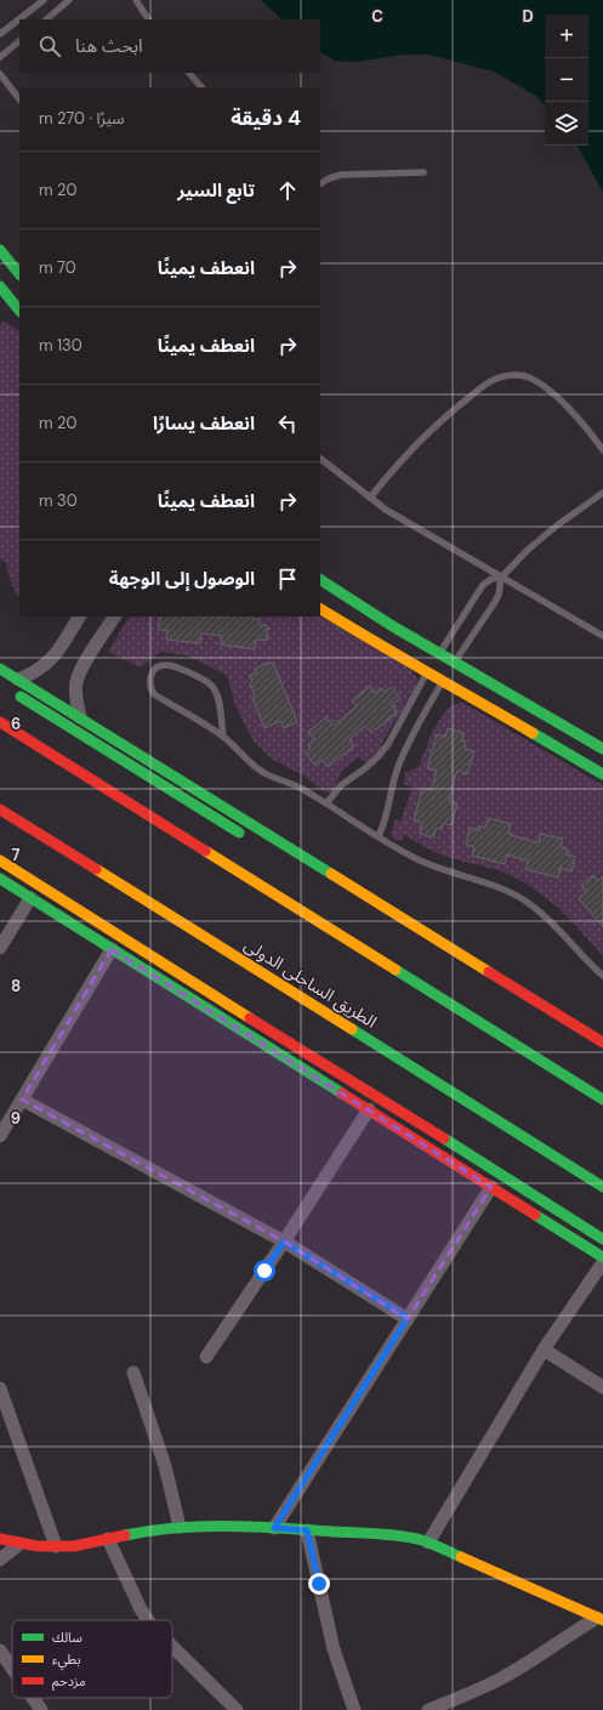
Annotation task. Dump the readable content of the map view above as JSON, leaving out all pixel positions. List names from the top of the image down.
{
  "streets": {
    "main road": ["الطريق الساحلى الدولى"]
  },
  "legend": ["سالك", "بطيء", "مزدحم"],
  "page": {
    "map_buttons": ["+", "−"],
    "search": "ابحث هنا",
    "heading": ["4 دقيقة", "سيرًا · 270 m"],
    "list": [
      ["تابع السير", "20 m"],
      ["انعطف يمينًا", "70 m"],
      ["انعطف يمينًا", "130 m"],
      ["انعطف يسارًا", "20 m"],
      ["انعطف يمينًا", "30 m"],
      "الوصول إلى الوجهة"
    ]
  },
  "grid": {
    "columns": ["C", "D"],
    "rows": [
      "6",
      "7",
      "8",
      "9"
    ]
  }
}
